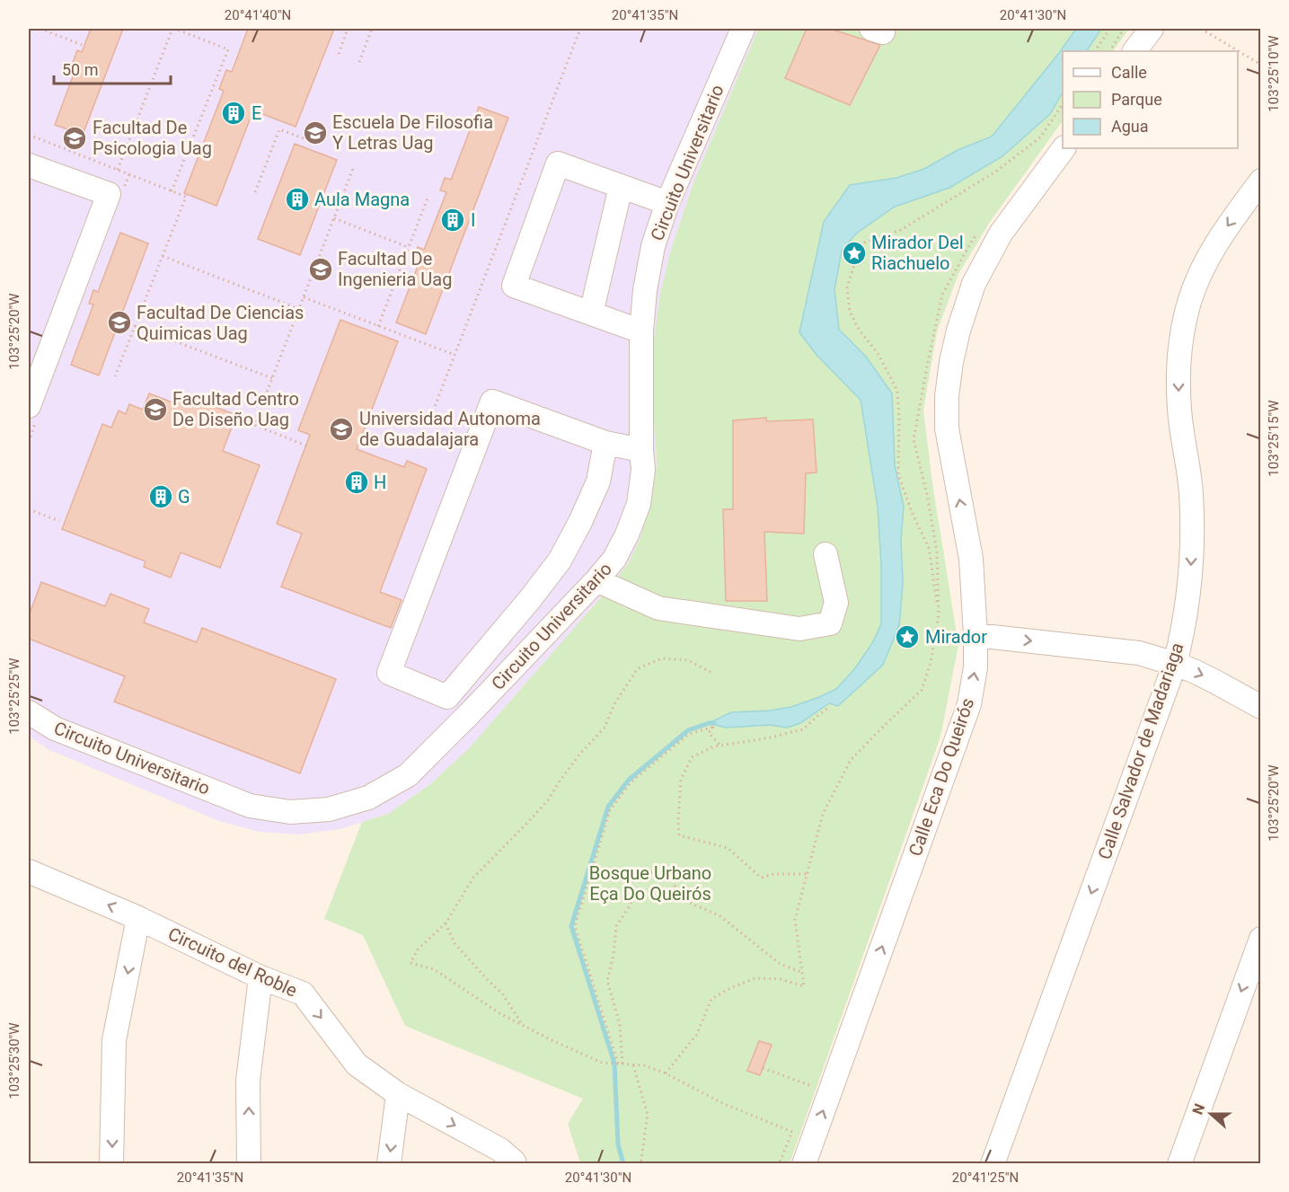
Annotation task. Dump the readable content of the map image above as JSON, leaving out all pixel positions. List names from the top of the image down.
{
  "streets": {
    "street": [
      "Circuito Universitario",
      "Calle Salvador de Madariaga",
      "Calle Eca Do Queirós",
      "Circuito del Roble"
    ]
  },
  "one_way": ["Calle Salvador de Madariaga", "Calle Eca Do Queirós"],
  "parks": ["Bosque Urbano Eça Do Queirós"],
  "places": {
    "building": [
      "E",
      "Aula Magna",
      "I",
      "H",
      "G"
    ],
    "school or university": [
      "Escuela De Filosofia Y Letras Uag",
      "Facultad De Psicologia Uag",
      "Facultad De Ingenieria Uag",
      "Facultad De Ciencias Quimicas Uag",
      "Facultad Centro De Diseño Uag",
      "Universidad Autonoma de Guadalajara"
    ],
    "place": ["Mirador Del Riachuelo", "Mirador"]
  },
  "legend": ["Calle", "Parque", "Agua"],
  "scale_bar": "50 m",
  "north": "left",
  "coordinates": [
    "20°41'40\"N",
    "20°41'35\"N",
    "20°41'30\"N",
    "103°25'10\"W",
    "103°25'20\"W",
    "103°25'15\"W",
    "103°25'25\"W",
    "103°25'30\"W",
    "20°41'25\"N"
  ]
}
